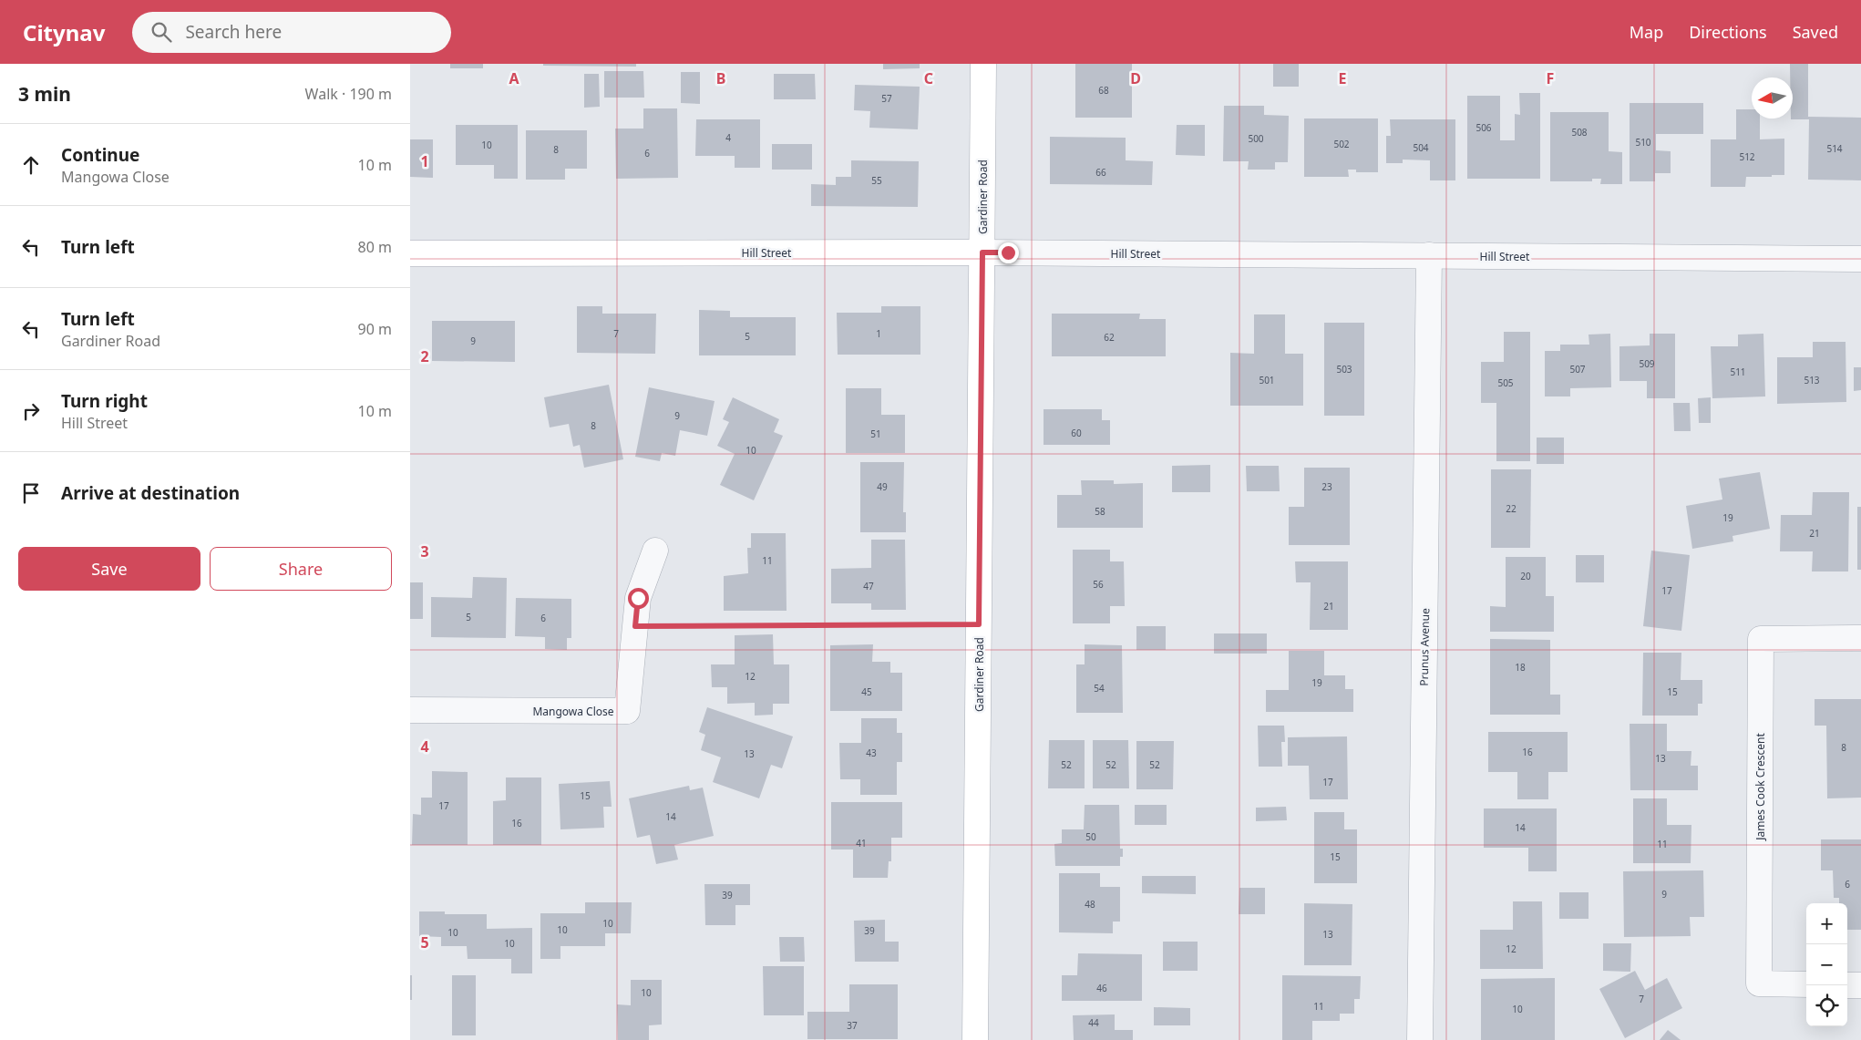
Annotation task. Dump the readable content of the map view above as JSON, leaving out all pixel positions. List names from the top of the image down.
{
  "streets": {
    "street": [
      "Gardiner Road",
      "Hill Street",
      "Prunus Avenue",
      "Mangowa Close",
      "James Cook Crescent"
    ]
  },
  "crossings": [
    ["Gardiner Road", "Hill Street"],
    ["Hill Street", "Prunus Avenue"]
  ],
  "house_numbers": [
    "68",
    "57",
    "506",
    "508",
    "4",
    "500",
    "510",
    "502",
    "10",
    "504",
    "514",
    "8",
    "6",
    "512",
    "66",
    "55",
    "7",
    "1",
    "5",
    "62",
    "9",
    "509",
    "503",
    "507",
    "511",
    "501",
    "513",
    "505",
    "9",
    "8",
    "60",
    "51",
    "10",
    "49",
    "23",
    "22",
    "58",
    "19",
    "21",
    "11",
    "20",
    "56",
    "47",
    "17",
    "21",
    "5",
    "6",
    "18",
    "12",
    "19",
    "54",
    "45",
    "15",
    "8",
    "16",
    "43",
    "13",
    "13",
    "52",
    "52",
    "52",
    "17",
    "15",
    "17",
    "14",
    "16",
    "14",
    "50",
    "41",
    "11",
    "15",
    "6",
    "9",
    "39",
    "48",
    "10",
    "10",
    "39",
    "10",
    "13",
    "10",
    "12",
    "46",
    "10",
    "7",
    "11",
    "10",
    "44",
    "37"
  ],
  "north": "left",
  "page": {
    "header": "Citynav",
    "search": "Search here",
    "nav": ["Map", "Directions", "Saved"],
    "heading": ["3 min", "Walk · 190 m"],
    "list": [
      ["Continue", "Mangowa Close", "10 m"],
      ["Turn left", "80 m"],
      ["Turn left", "Gardiner Road", "90 m"],
      ["Turn right", "Hill Street", "10 m"],
      "Arrive at destination"
    ],
    "buttons": ["Save", "Share"],
    "map_buttons": ["+", "−"]
  },
  "grid": {
    "columns": [
      "A",
      "B",
      "C",
      "D",
      "E",
      "F"
    ],
    "rows": [
      "1",
      "2",
      "3",
      "4",
      "5"
    ]
  }
}
